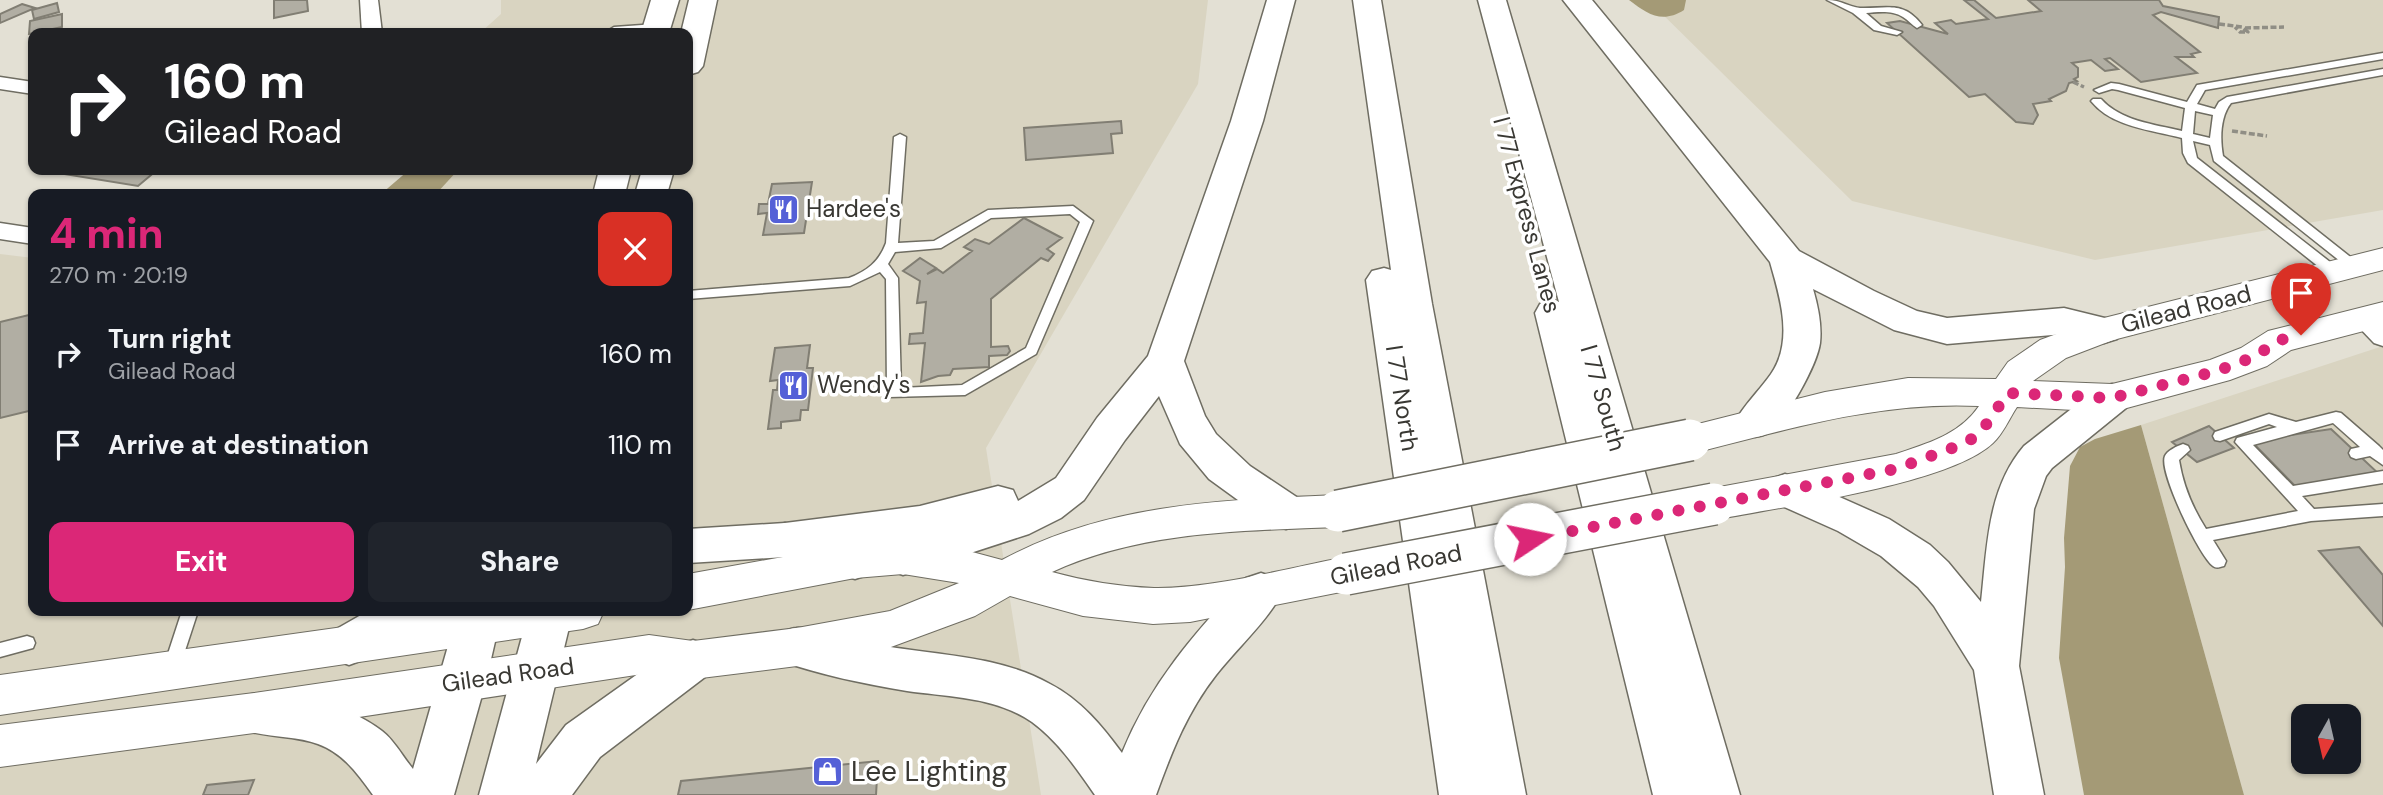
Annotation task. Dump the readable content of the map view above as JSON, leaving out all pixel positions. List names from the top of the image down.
{
  "streets": {
    "main road": [
      "I 77 Express Lanes",
      "Gilead Road",
      "I 77 North",
      "I 77 South"
    ]
  },
  "places": {
    "restaurant": ["Hardee's", "Wendy's"],
    "shop": ["Lee Lighting"]
  },
  "north": "bottom",
  "page": {
    "turn": ["160 m", "Gilead Road"],
    "heading": ["4 min", "270 m · 20:19"],
    "list": [
      {
        "name": "Turn right",
        "note": "Gilead Road",
        "value": "160 m"
      },
      {
        "name": "Arrive at destination",
        "value": "110 m"
      }
    ],
    "buttons": ["Exit", "Share"]
  }
}
